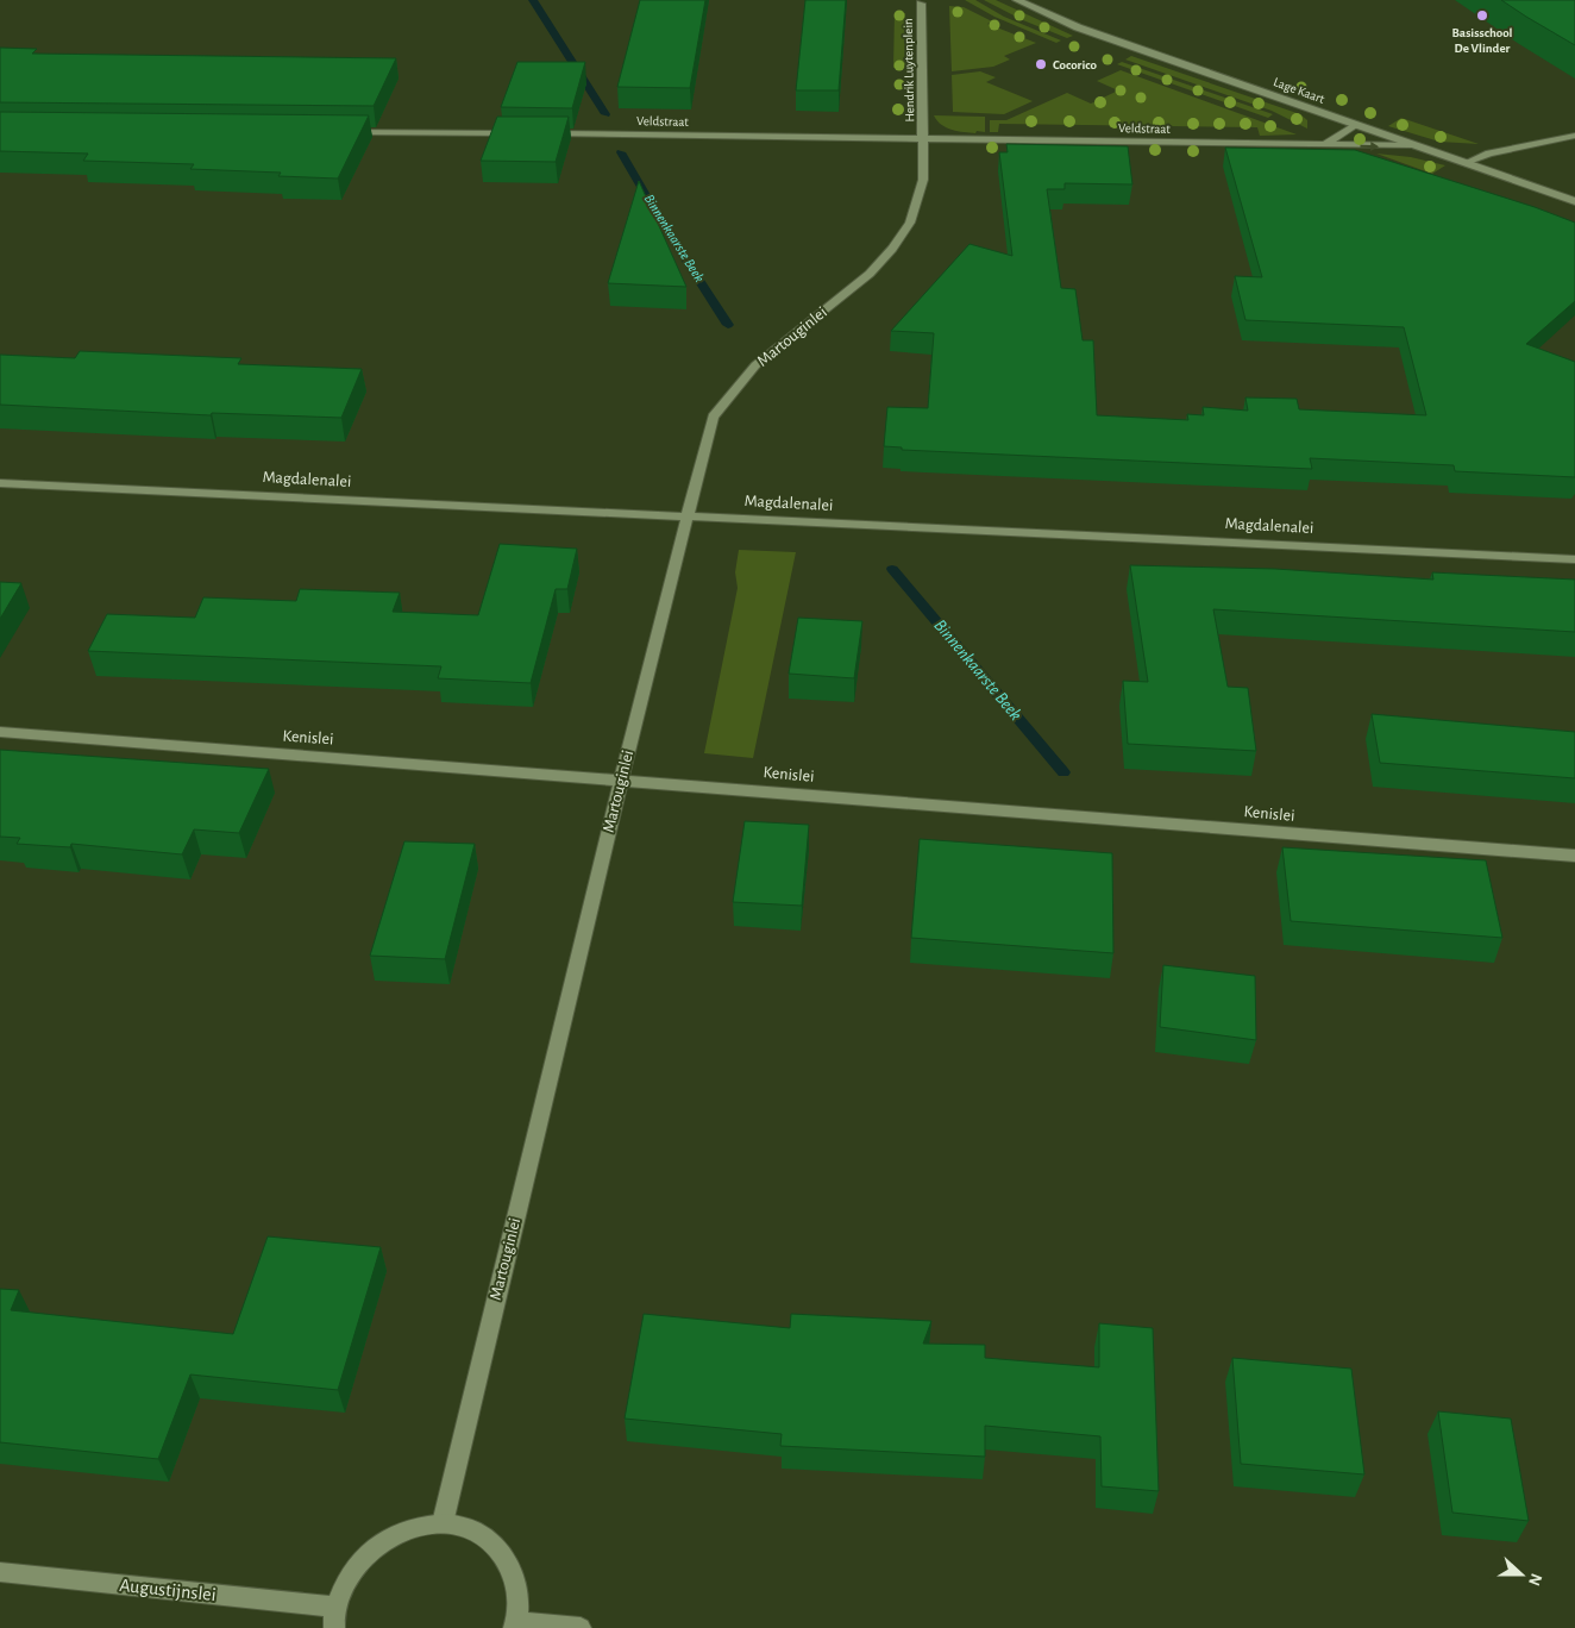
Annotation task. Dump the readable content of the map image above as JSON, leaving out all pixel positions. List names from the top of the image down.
{
  "streets": {
    "street": [
      "Hendrik Luytenplein",
      "Lage Kaart",
      "Veldstraat",
      "Martouginlei",
      "Magdalenalei",
      "Kenislei",
      "Augustijnslei"
    ]
  },
  "crossings": [
    ["Hendrik Luytenplein", "Veldstraat"],
    ["Hendrik Luytenplein", "Martouginlei"],
    ["Lage Kaart", "Veldstraat"],
    ["Veldstraat", "Martouginlei"],
    ["Martouginlei", "Magdalenalei"],
    ["Martouginlei", "Kenislei"]
  ],
  "water": ["Binnenkaarste Beek"],
  "places": ["Basisschool De Vlinder", "Cocorico"],
  "north": "right"
}
